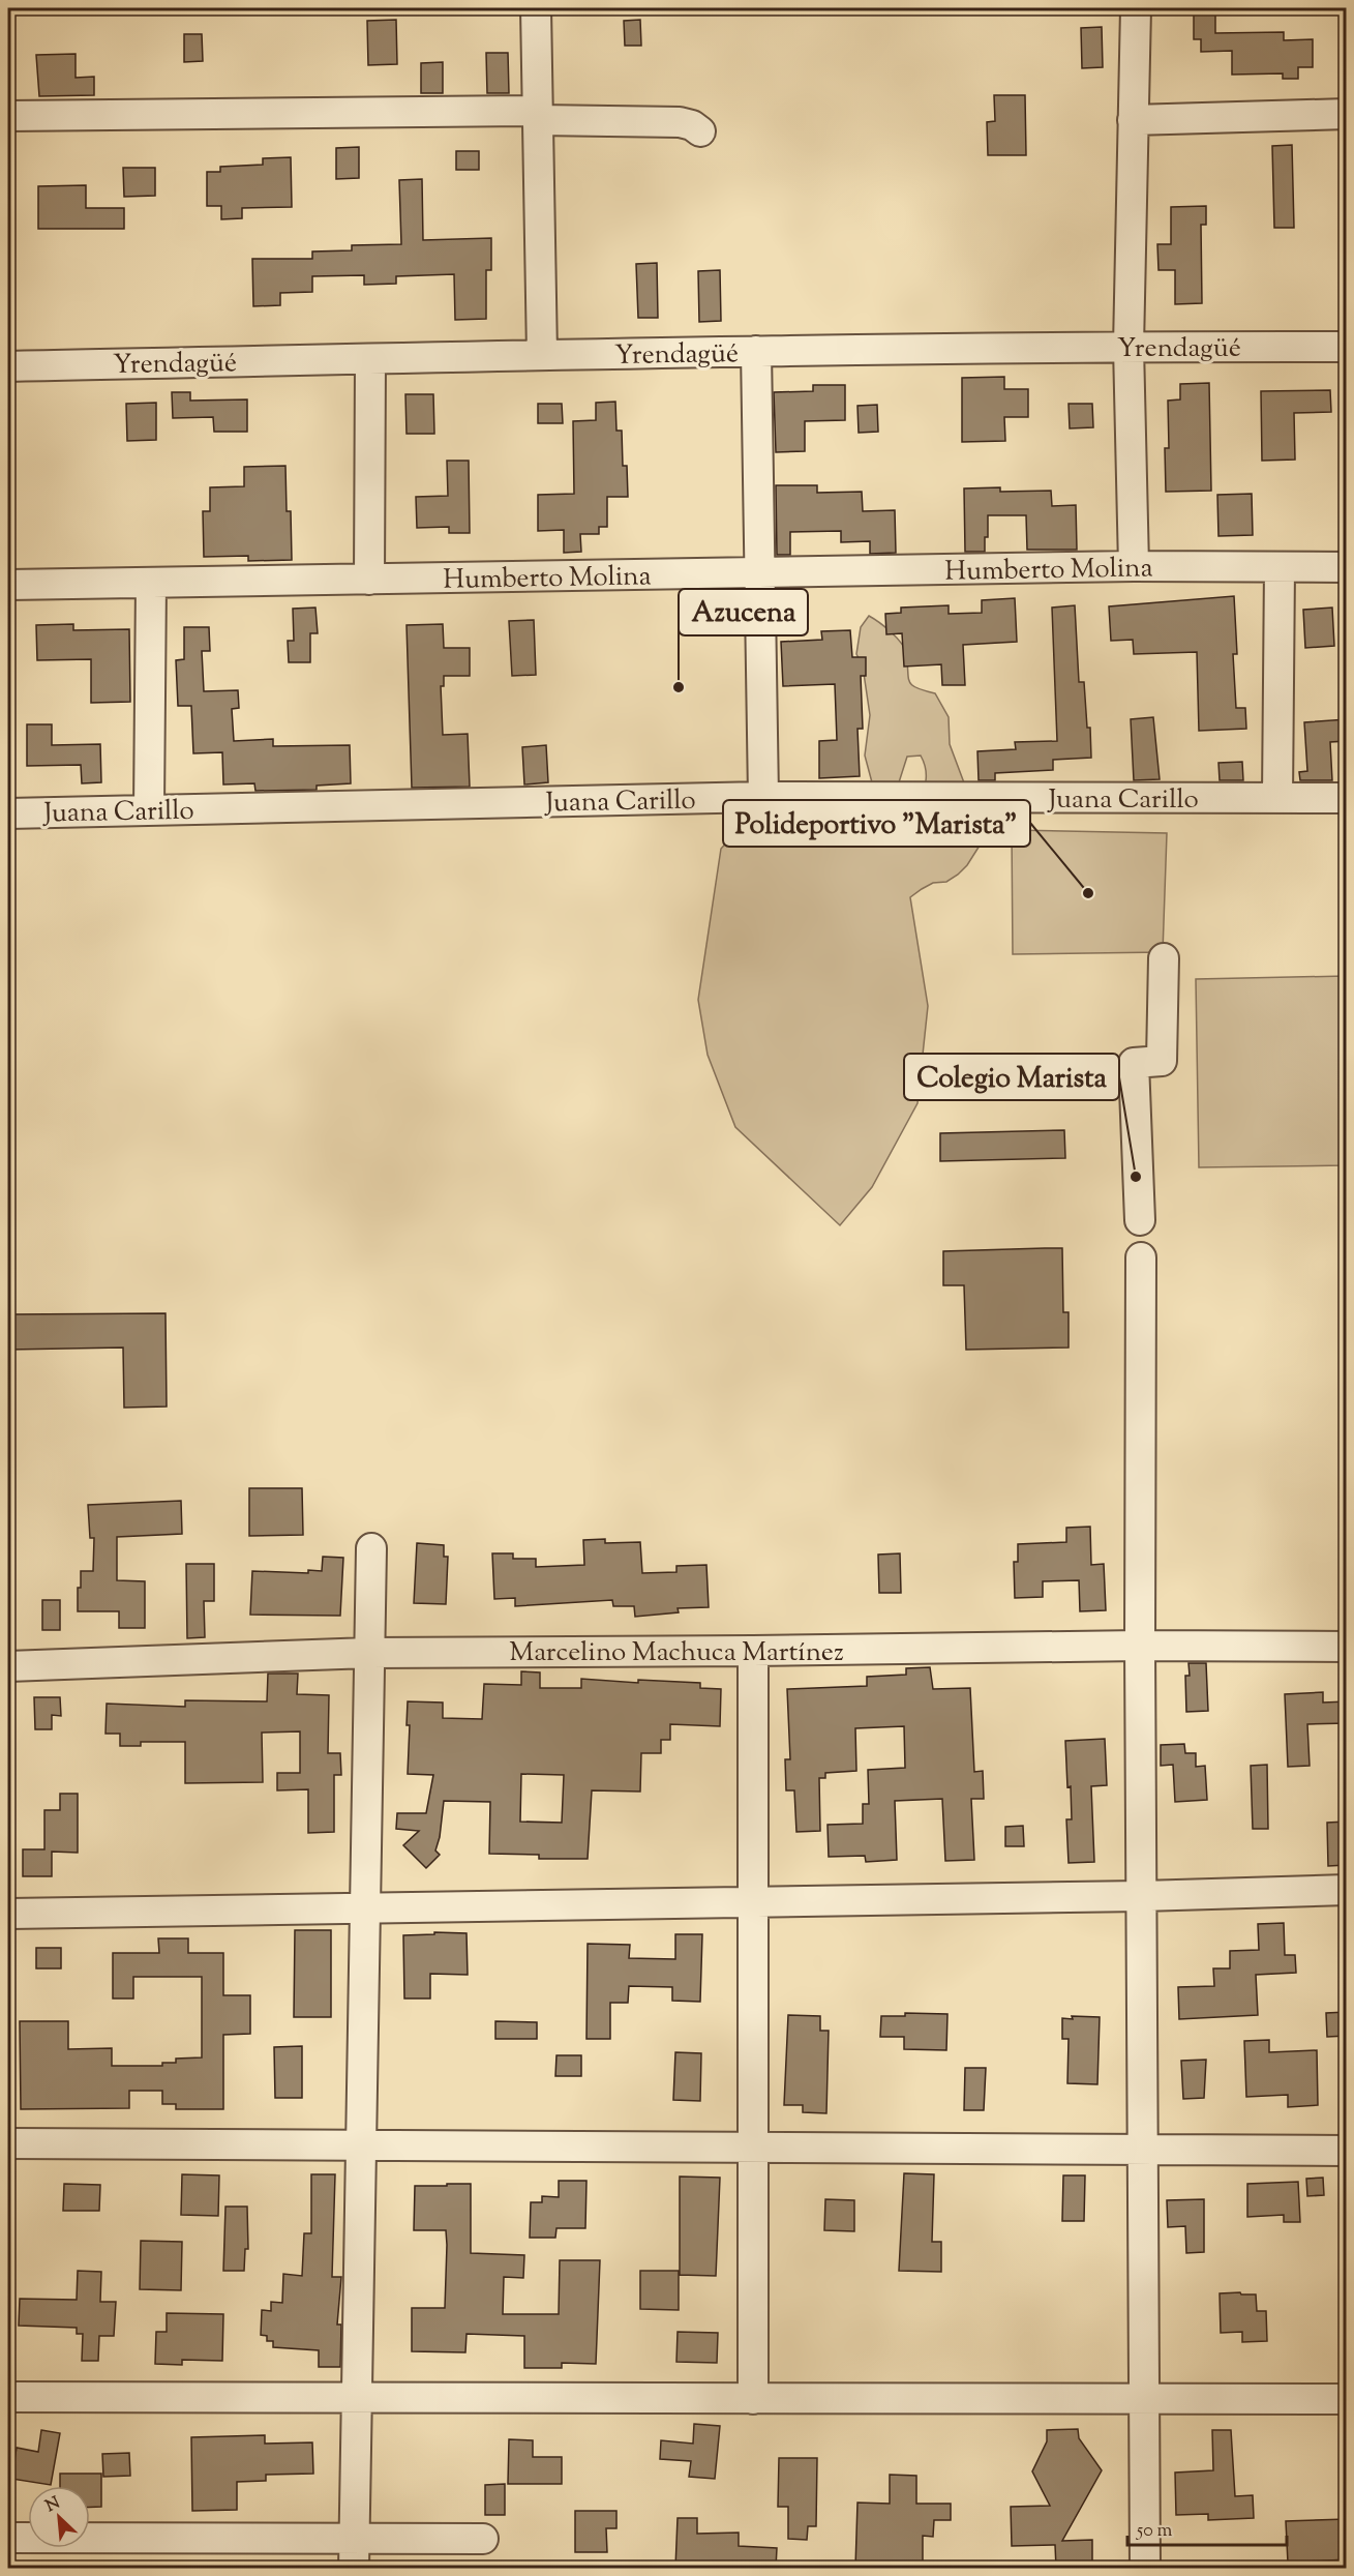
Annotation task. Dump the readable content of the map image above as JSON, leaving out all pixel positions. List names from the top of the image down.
{
  "streets": {
    "street": [
      "Yrendagüé",
      "Humberto Molina",
      "Juana Carillo",
      "Marcelino Machuca Martínez"
    ]
  },
  "places": ["Azucena", "Polideportivo \"Marista\"", "Colegio Marista"],
  "scale_bar": "50 m",
  "north": "top left"
}
